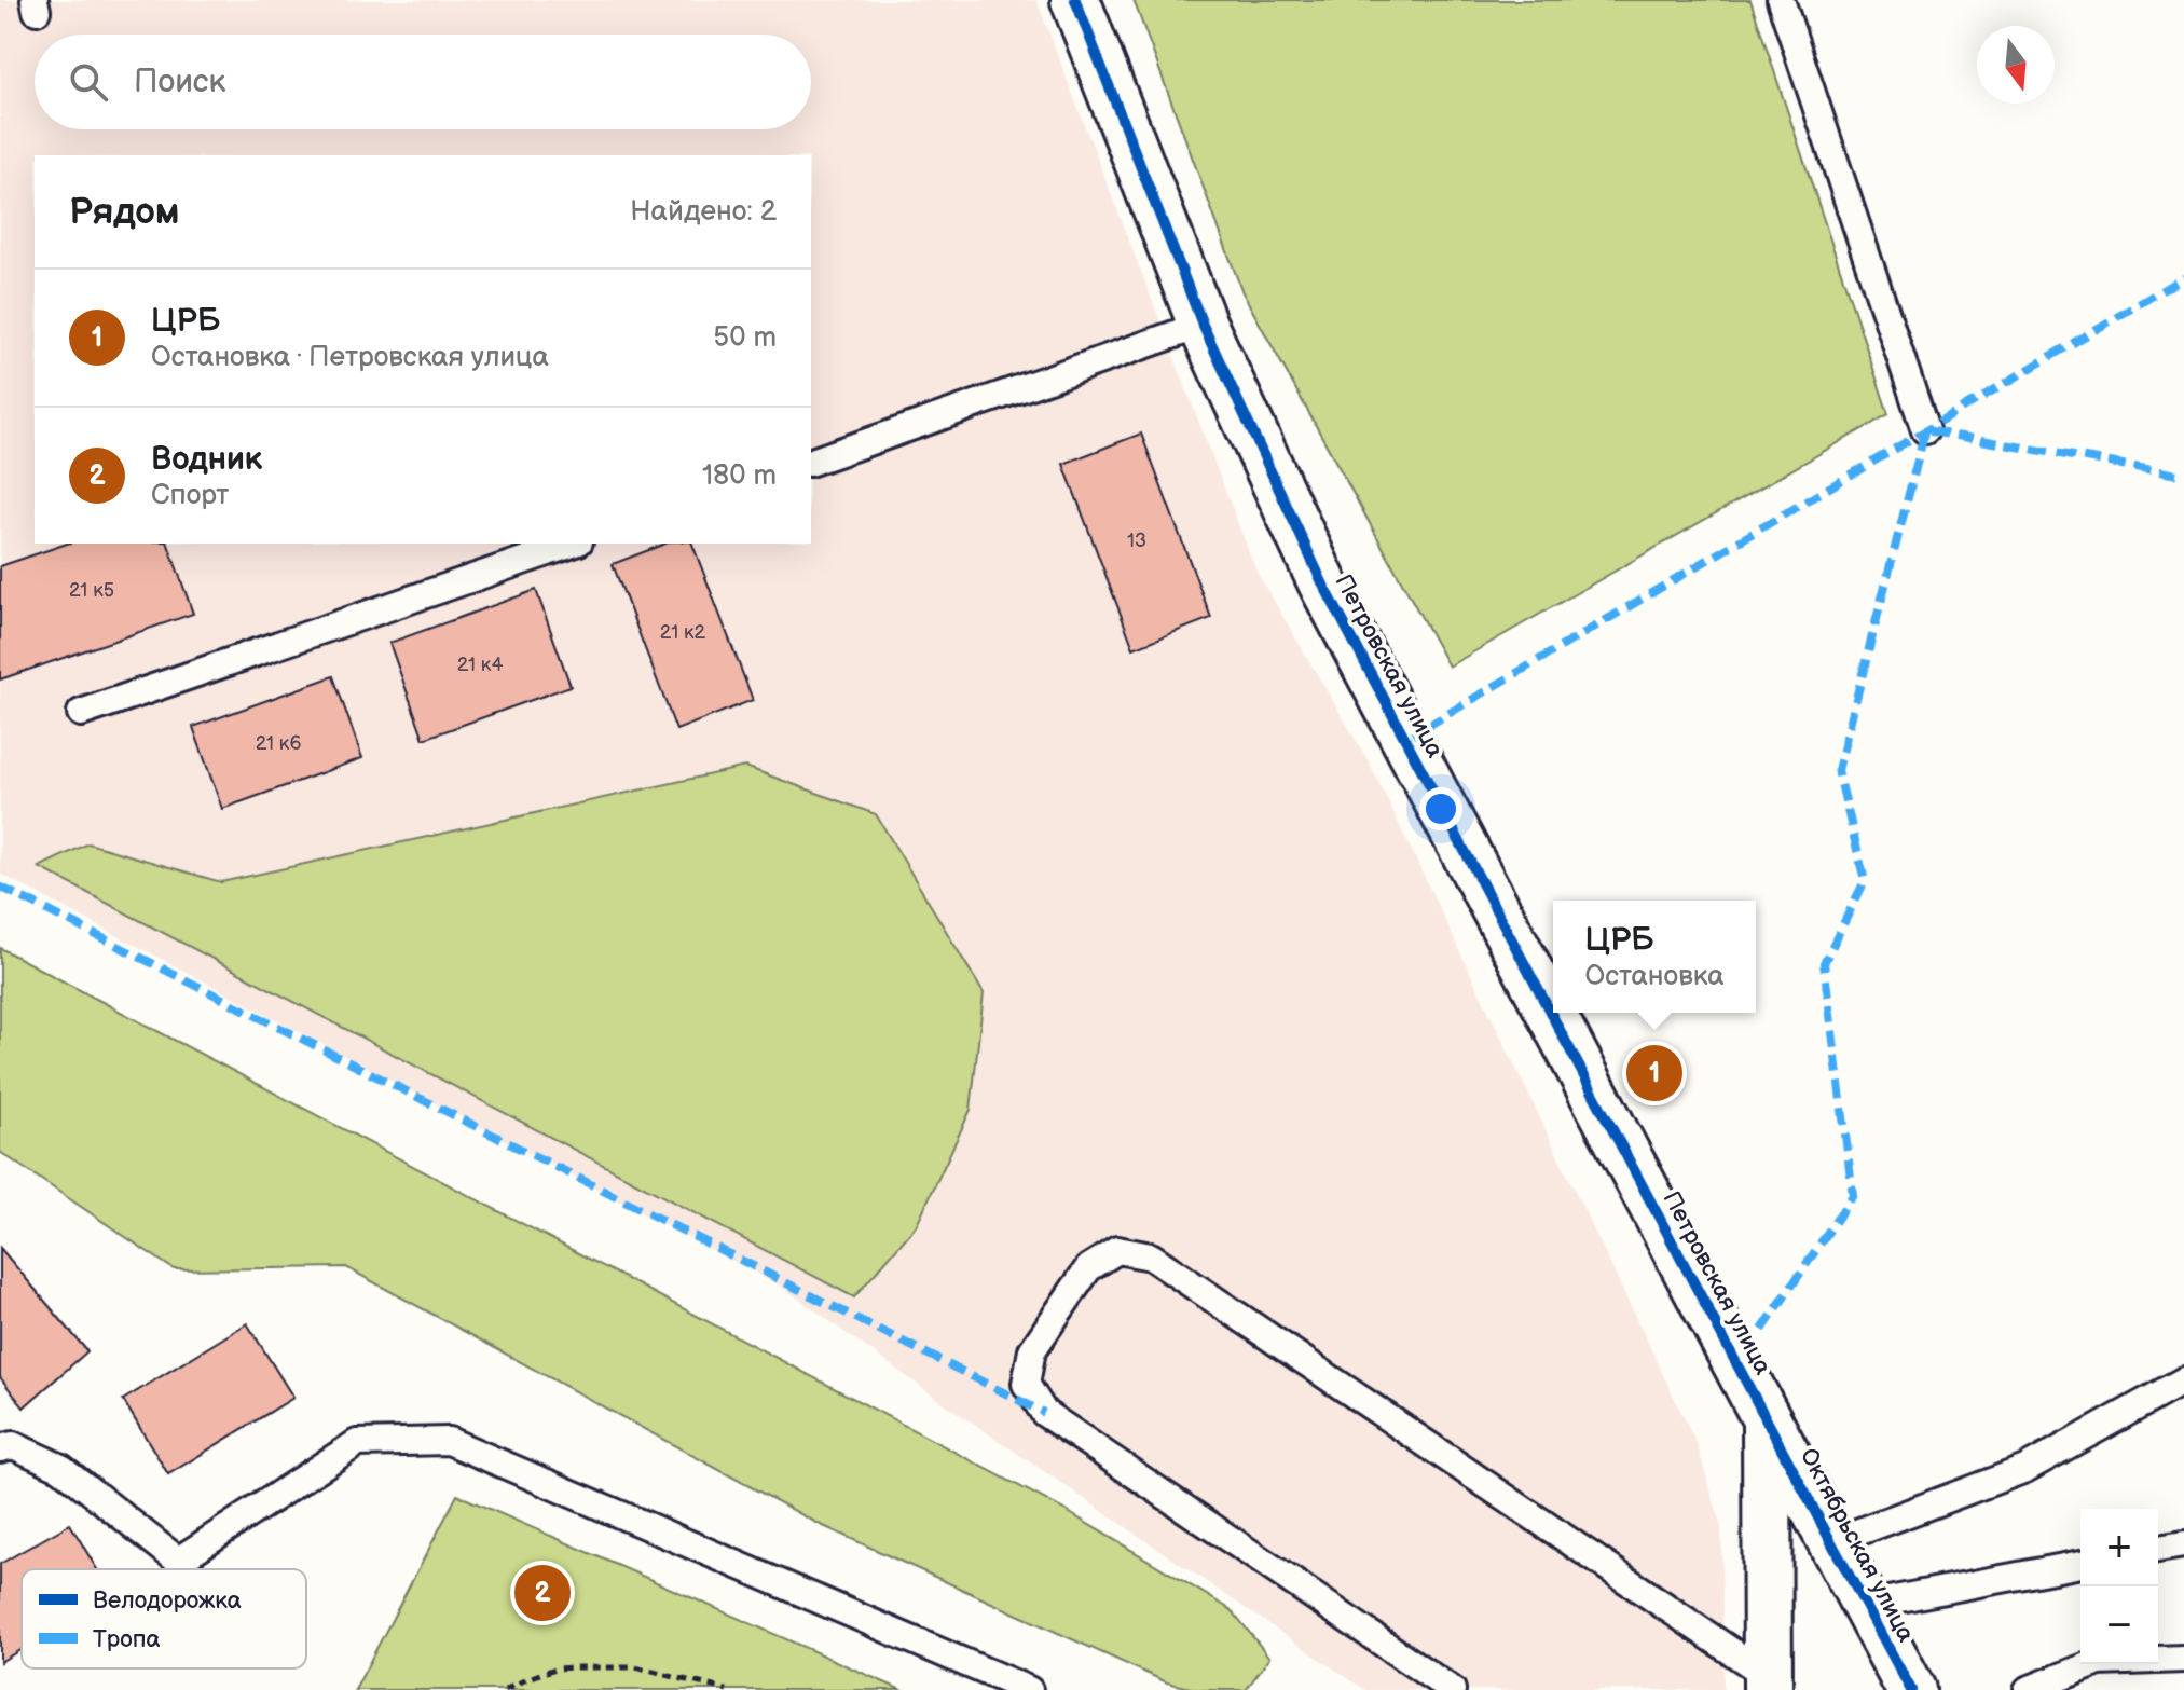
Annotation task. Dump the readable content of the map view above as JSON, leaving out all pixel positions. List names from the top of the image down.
{
  "streets": {
    "street": ["Петровская улица", "Октябрьская улица"]
  },
  "crossings": [
    ["Петровская улица", "Октябрьская улица"]
  ],
  "house_numbers": [
    "13",
    "21 к5",
    "21 к2",
    "21 к4",
    "21 к6"
  ],
  "legend": ["Велодорожка", "Тропа"],
  "north": "bottom",
  "page": {
    "search": "Поиск",
    "heading": ["Рядом", "Найдено: 2"],
    "list": [
      {
        "mark": "1",
        "name": "ЦРБ",
        "note": "Остановка · Петровская улица",
        "value": "50 m"
      },
      {
        "mark": "2",
        "name": "Водник",
        "note": "Спорт",
        "value": "180 m"
      }
    ],
    "popup": ["ЦРБ", "Остановка"],
    "pins": ["1", "2"],
    "map_buttons": ["+", "−"]
  }
}
